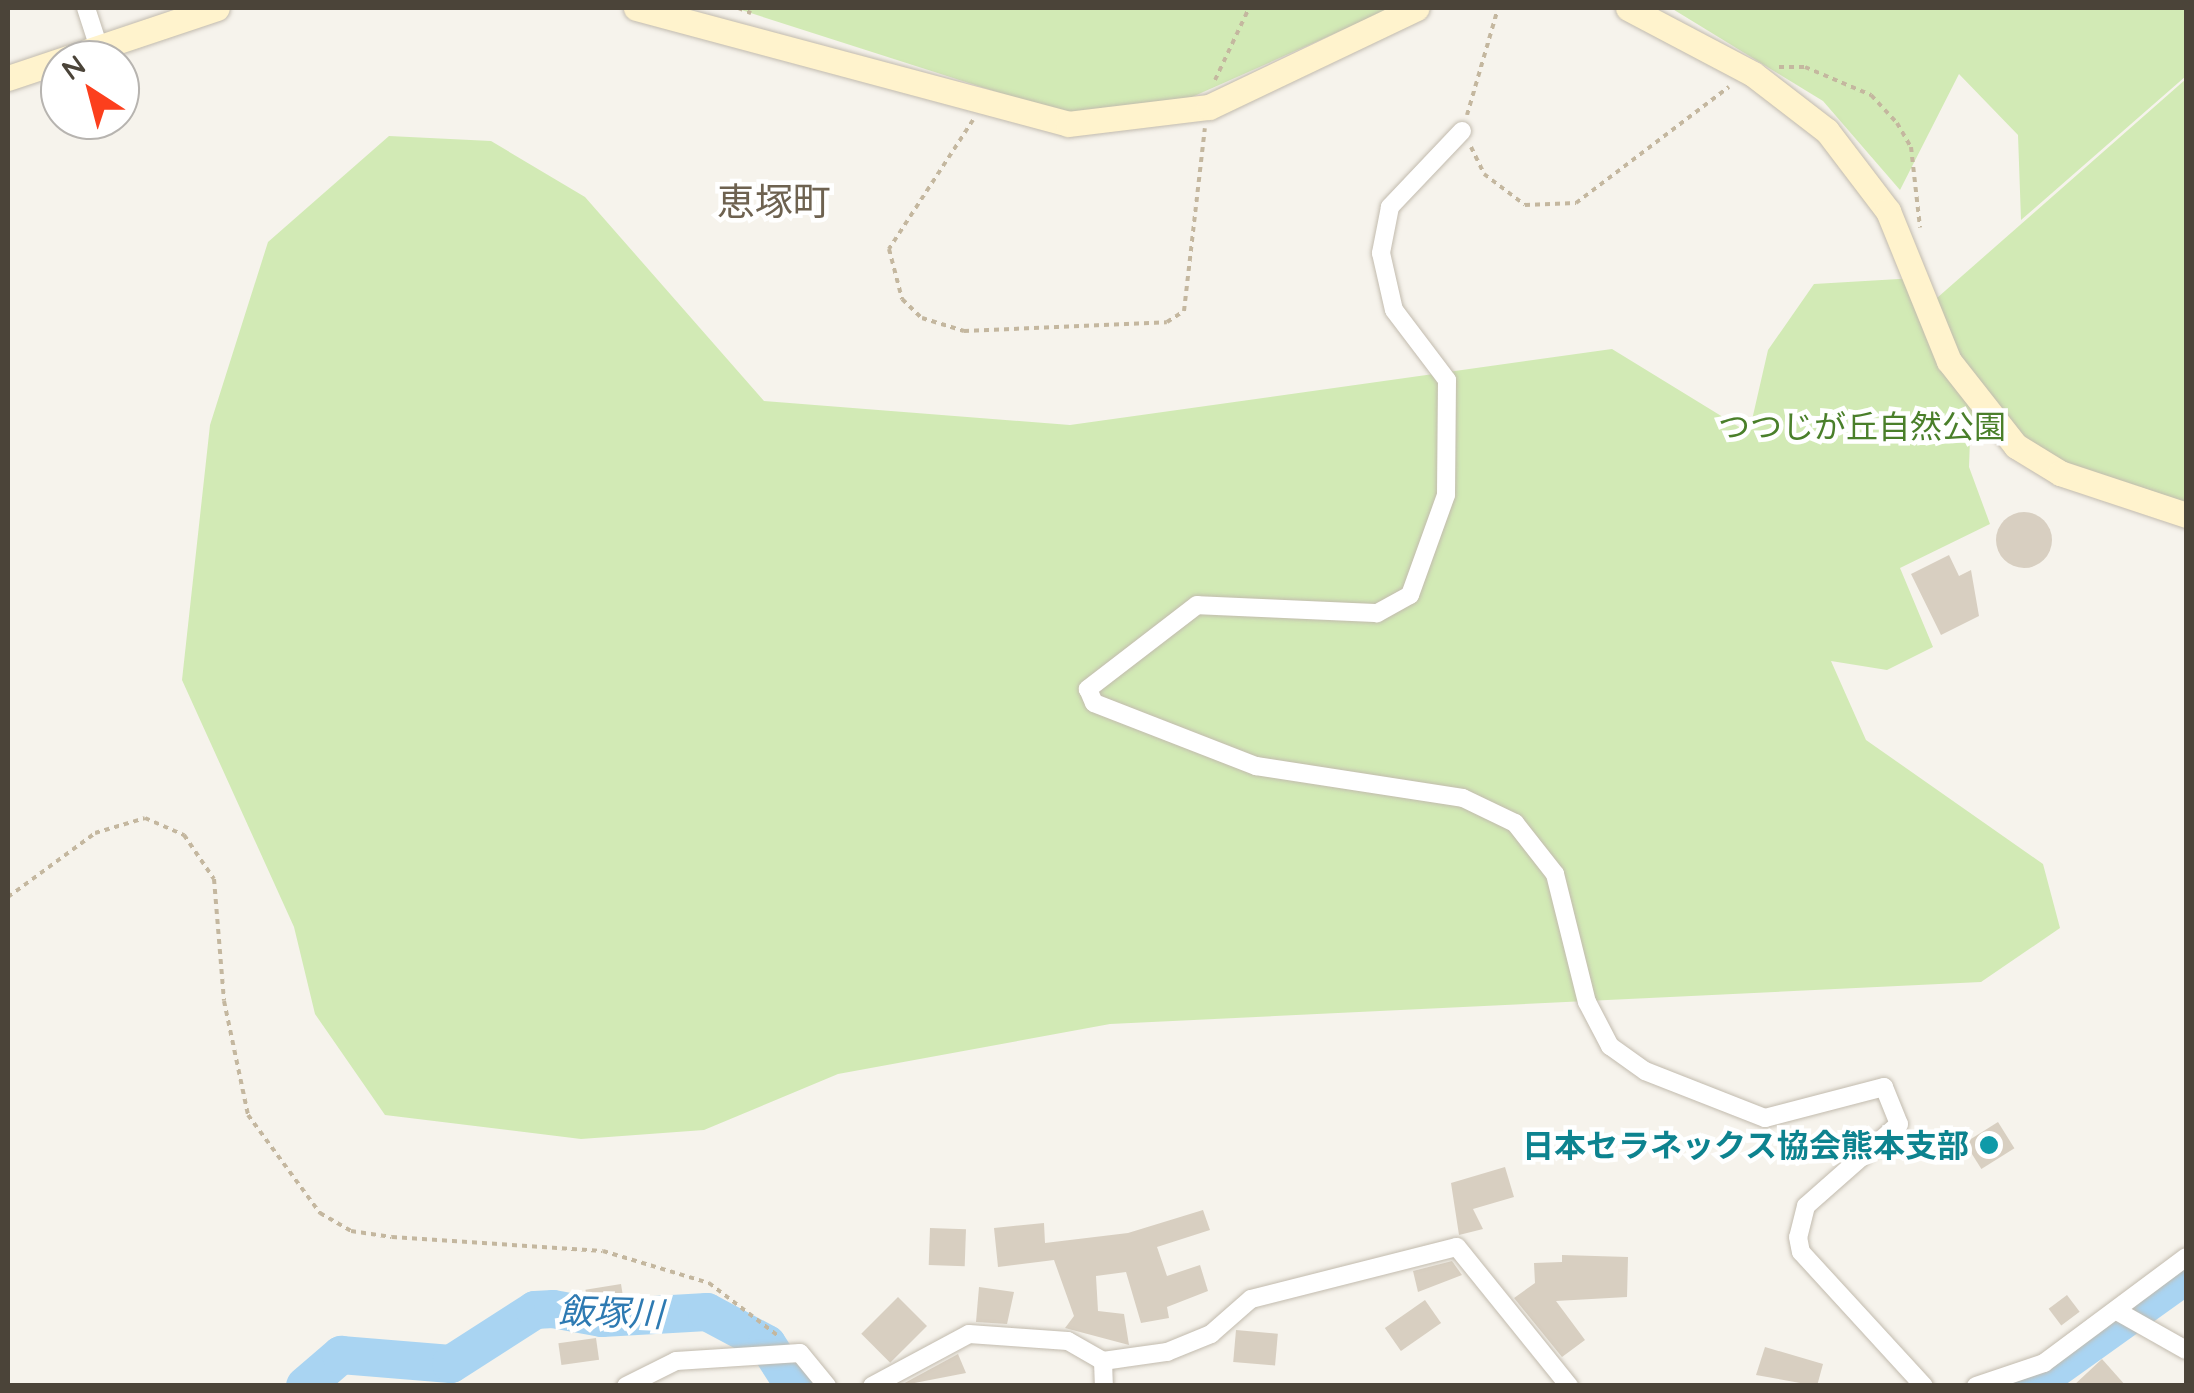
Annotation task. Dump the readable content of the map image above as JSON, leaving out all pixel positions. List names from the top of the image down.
{
  "districts": ["恵塚町"],
  "water": ["飯塚川"],
  "parks": ["つつじが丘自然公園"],
  "places": ["日本セラネックス協会熊本支部"],
  "north": "top left"
}
